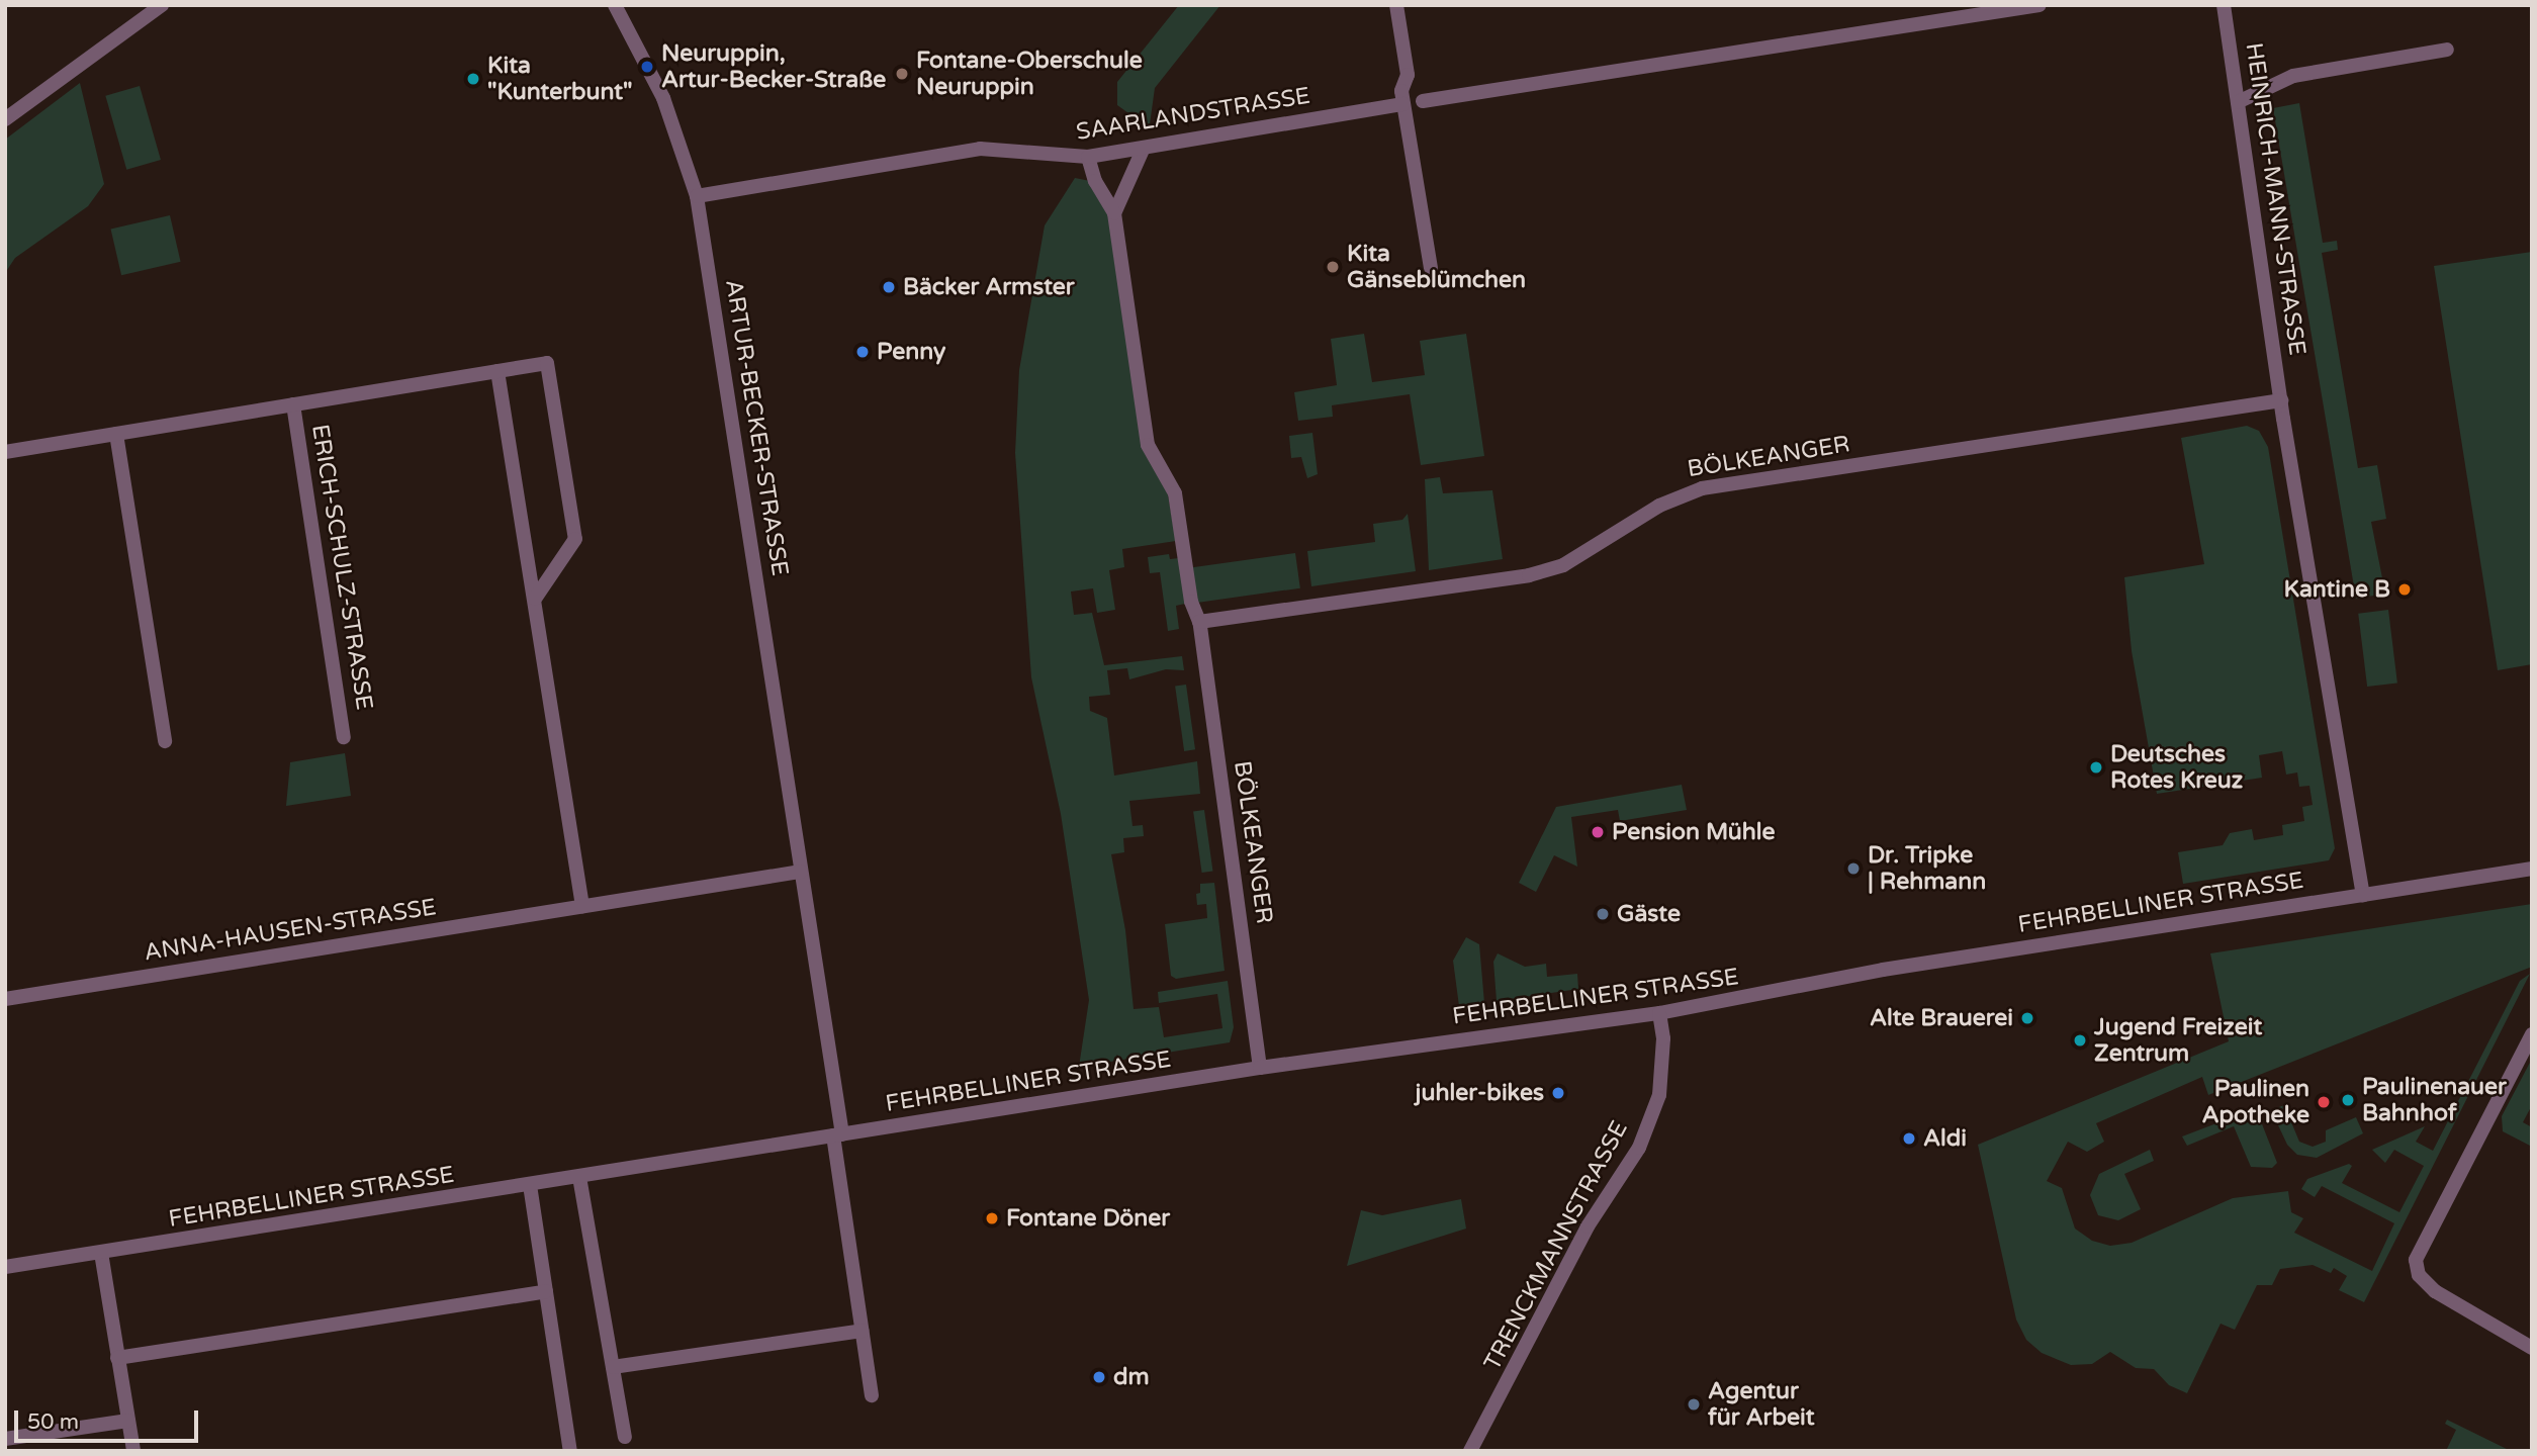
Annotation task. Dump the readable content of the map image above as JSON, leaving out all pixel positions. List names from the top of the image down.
{
  "streets": {
    "street": [
      "SAARLANDSTRASSE",
      "HEINRICH-MANN-STRASSE",
      "ARTUR-BECKER-STRASSE",
      "BÖLKEANGER",
      "ERICH-SCHULZ-STRASSE",
      "FEHRBELLINER STRASSE",
      "ANNA-HAUSEN-STRASSE",
      "TRENCKMANNSTRASSE"
    ]
  },
  "crossings": [
    ["SAARLANDSTRASSE", "ARTUR-BECKER-STRASSE"],
    ["SAARLANDSTRASSE", "BÖLKEANGER"],
    ["HEINRICH-MANN-STRASSE", "BÖLKEANGER"],
    ["ARTUR-BECKER-STRASSE", "FEHRBELLINER STRASSE"],
    ["BÖLKEANGER", "FEHRBELLINER STRASSE"],
    ["FEHRBELLINER STRASSE", "TRENCKMANNSTRASSE"]
  ],
  "places": [
    "Neuruppin, Artur-Becker-Straße",
    "Fontane-Oberschule Neuruppin",
    "Kita \"Kunterbunt\"",
    "Kita Gänseblümchen",
    "Bäcker Armster",
    "Penny",
    "Kantine B",
    "Deutsches Rotes Kreuz",
    "Pension Mühle",
    "Dr. Tripke | Rehmann",
    "Gäste",
    "Alte Brauerei",
    "Jugend Freizeit Zentrum",
    "juhler-bikes",
    "Paulinenauer Bahnhof",
    "Paulinen Apotheke",
    "Aldi",
    "Fontane Döner",
    "dm",
    "Agentur für Arbeit"
  ],
  "scale_bar": "50 m"
}
